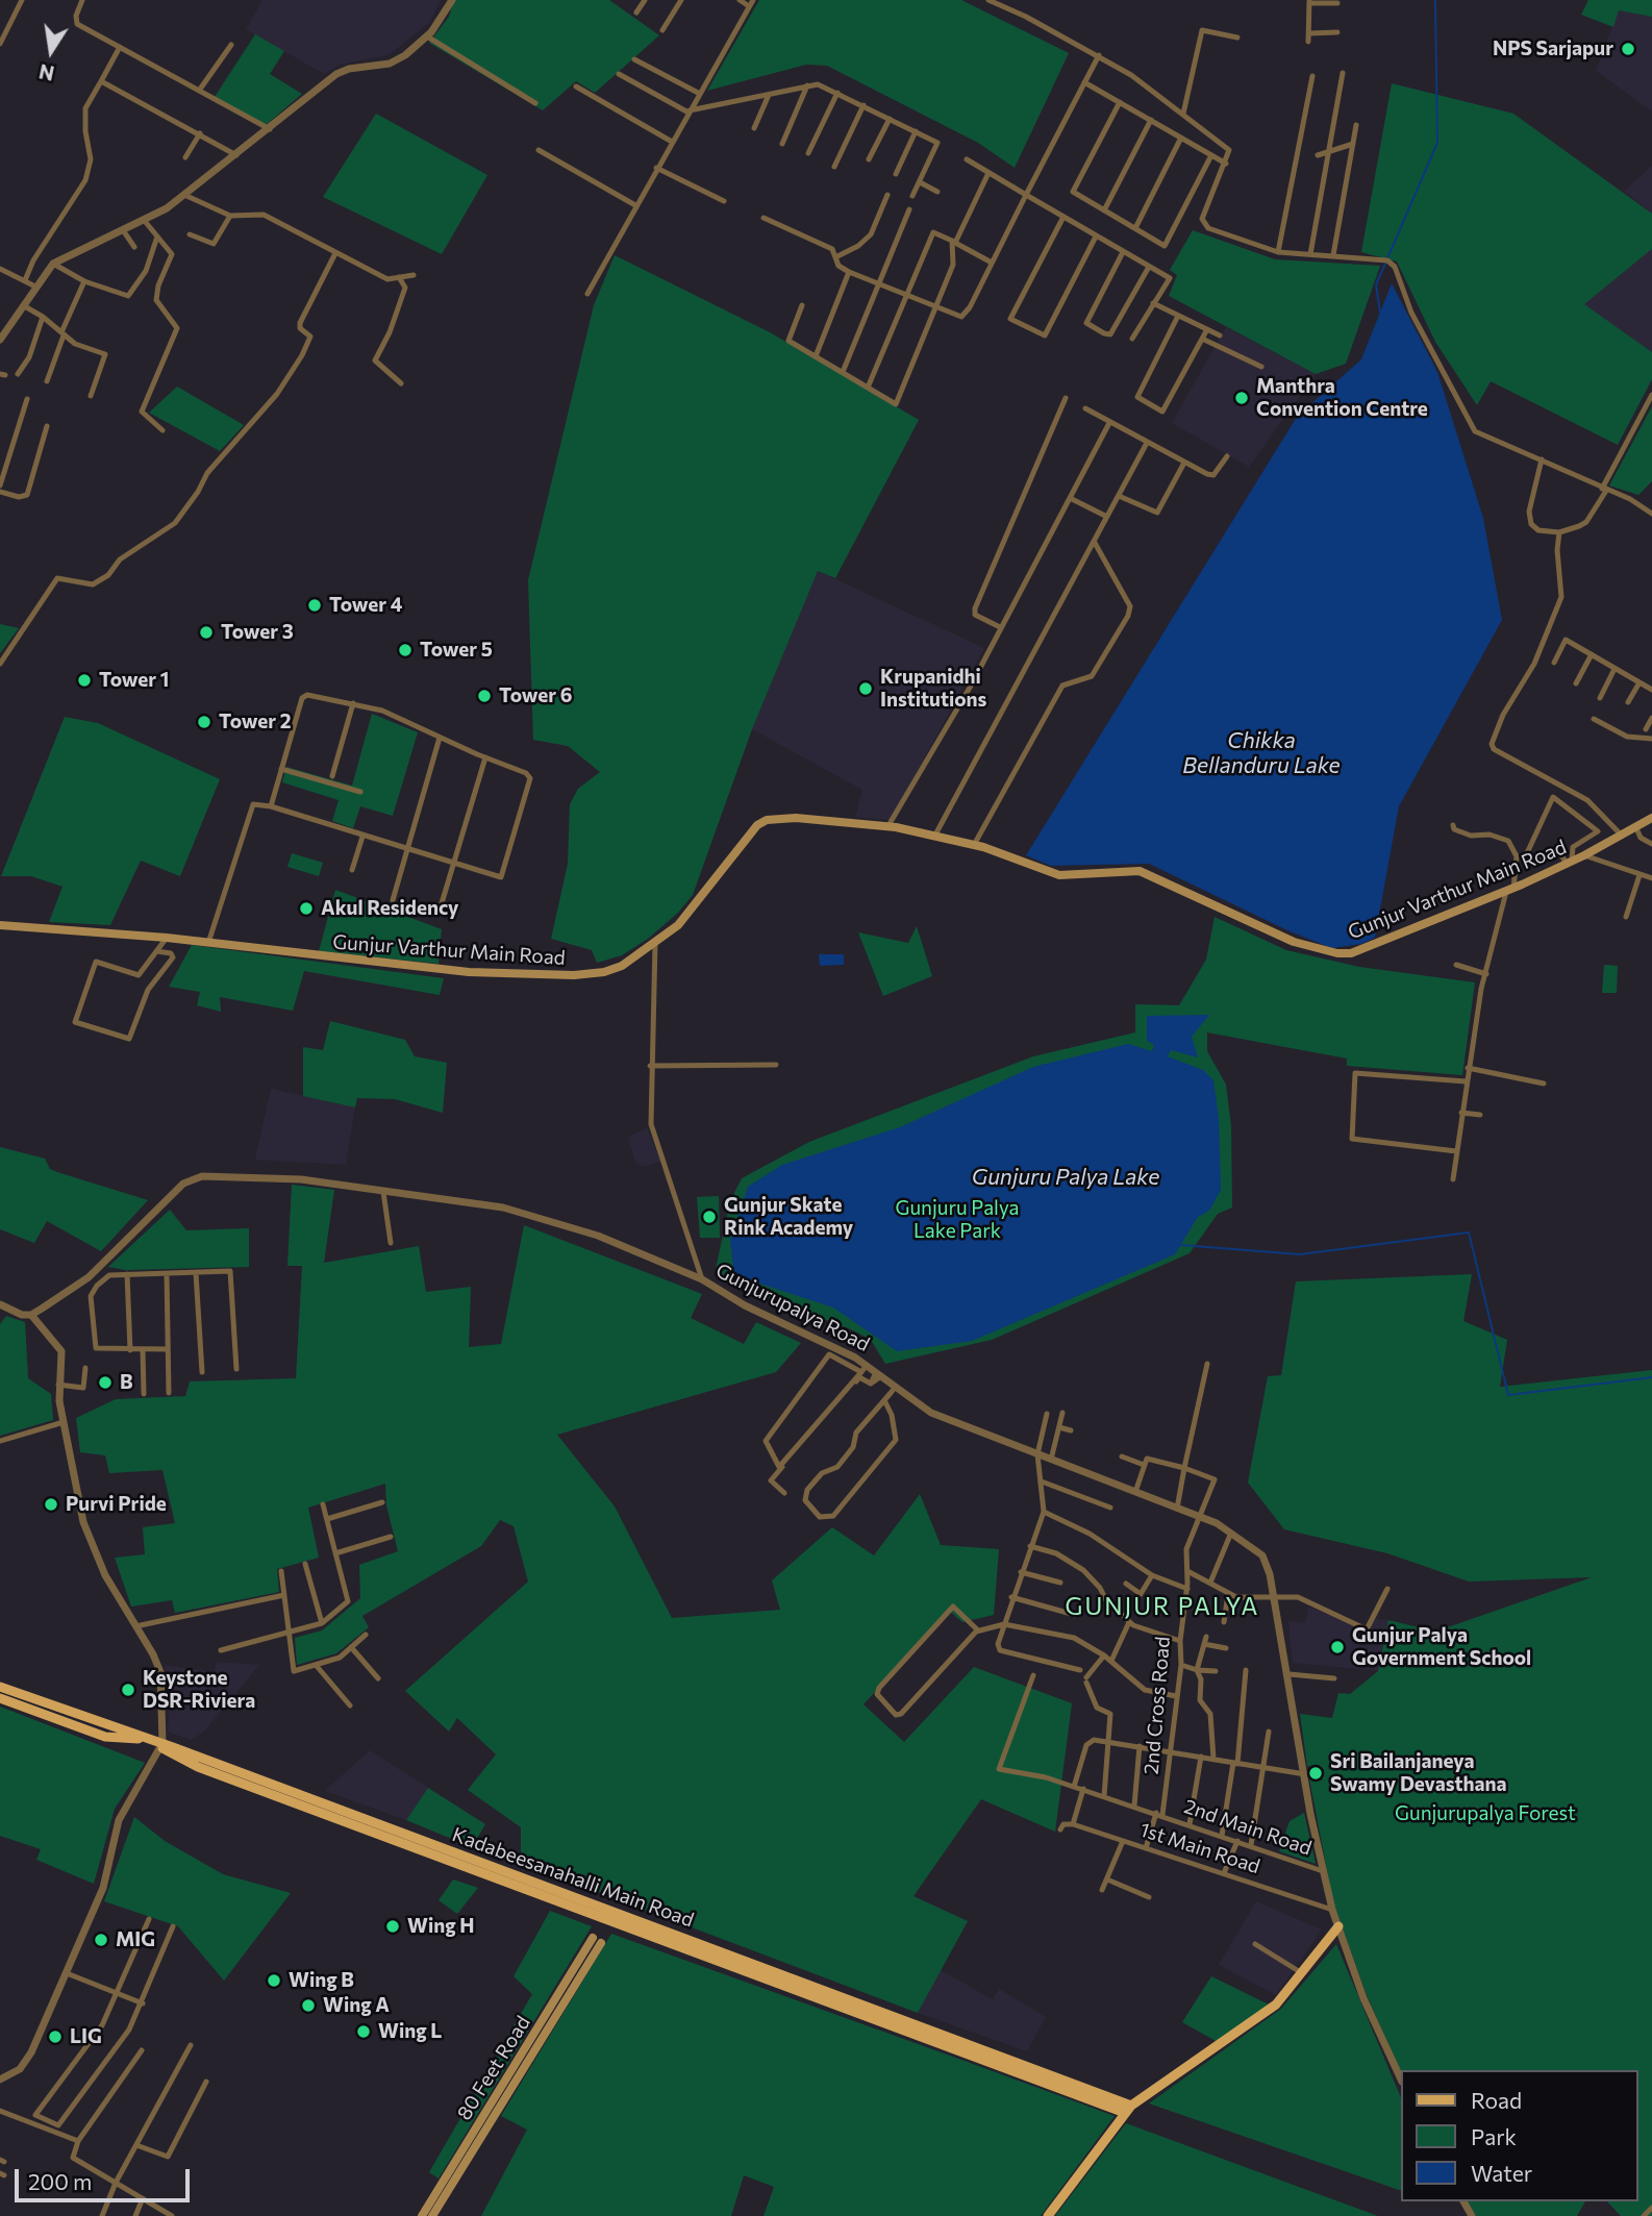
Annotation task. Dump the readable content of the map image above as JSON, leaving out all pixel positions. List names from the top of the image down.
{
  "streets": {
    "main road": ["Gunjur Varthur Main Road", "Kadabeesanahalli Main Road", "80 Feet Road"],
    "street": [
      "Gunjurupalya Road",
      "2nd Cross Road",
      "2nd Main Road",
      "1st Main Road"
    ]
  },
  "crossings": [
    ["Gunjurupalya Road", "2nd Cross Road"],
    ["Gunjurupalya Road", "2nd Main Road"],
    ["Gunjurupalya Road", "1st Main Road"],
    ["2nd Cross Road", "2nd Main Road"],
    ["2nd Cross Road", "1st Main Road"]
  ],
  "districts": ["GUNJUR PALYA"],
  "water": ["Chikka Bellanduru Lake", "Gunjuru Palya Lake"],
  "parks": ["Gunjuru Palya Lake Park", "Gunjurupalya Forest"],
  "places": [
    "NPS Sarjapur",
    "Manthra Convention Centre",
    "Tower 4",
    "Tower 3",
    "Tower 5",
    "Tower 1",
    "Krupanidhi Institutions",
    "Tower 6",
    "Tower 2",
    "Akul Residency",
    "Gunjur Skate Rink Academy",
    "B",
    "Purvi Pride",
    "Gunjur Palya Government School",
    "Keystone DSR-Riviera",
    "Sri Bailanjaneya Swamy Devasthana",
    "Wing H",
    "MIG",
    "Wing B",
    "Wing A",
    "Wing L",
    "LIG"
  ],
  "legend": ["Road", "Park", "Water"],
  "scale_bar": "200 m",
  "north": "bottom"
}
